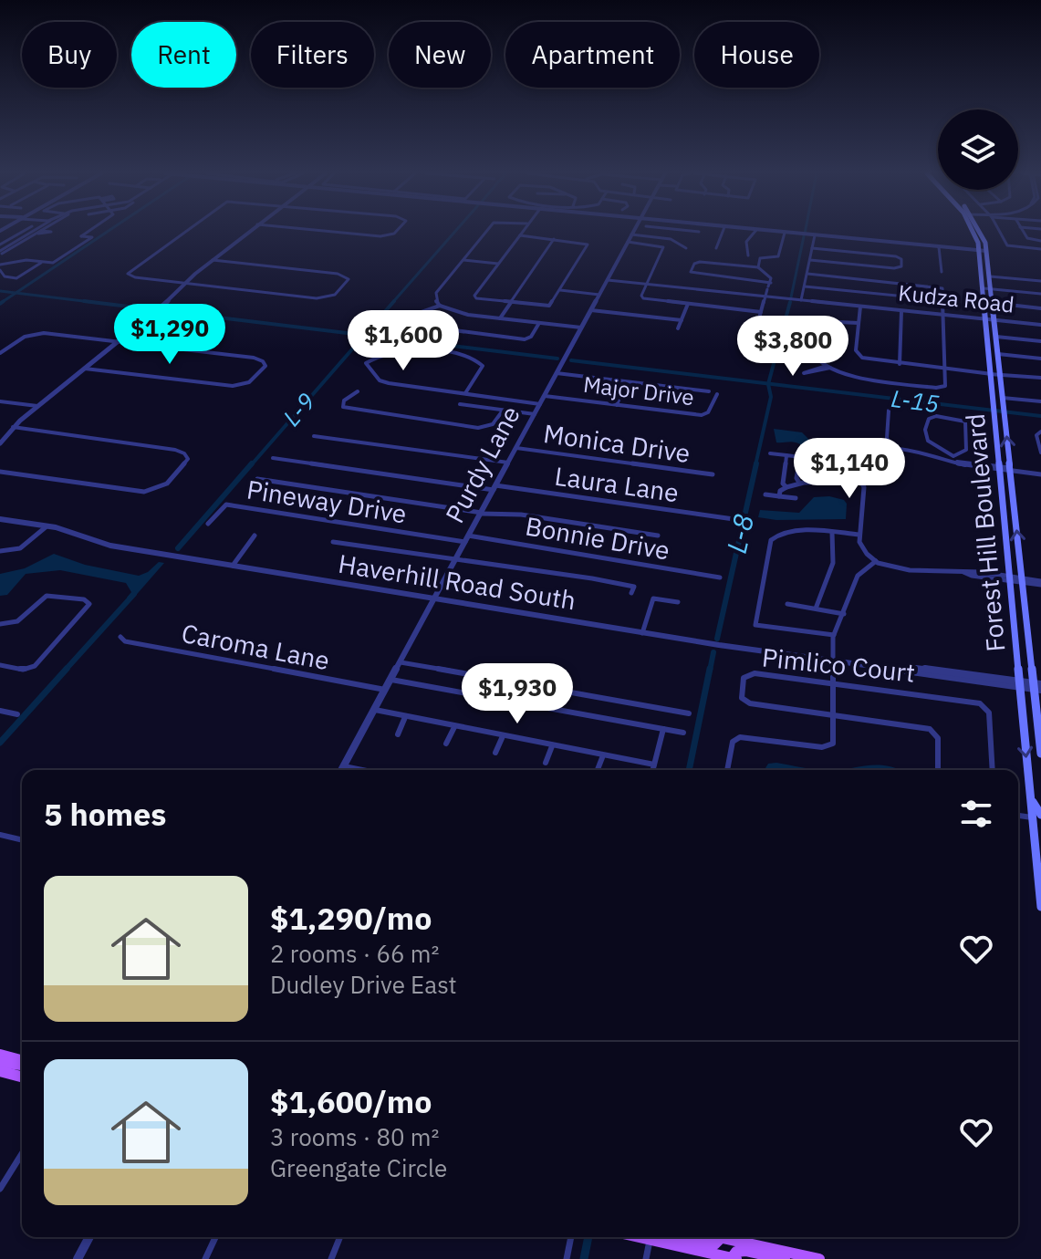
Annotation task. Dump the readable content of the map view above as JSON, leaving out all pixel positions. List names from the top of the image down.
{
  "streets": {
    "main road": ["Forest Hill Boulevard"],
    "street": [
      "Kudza Road",
      "Major Drive",
      "Monica Drive",
      "Purdy Lane",
      "Laura Lane",
      "Pineway Drive",
      "Bonnie Drive",
      "Haverhill Road South",
      "Caroma Lane",
      "Pimlico Court"
    ]
  },
  "crossings": [
    ["Kudza Road", "Purdy Lane"],
    ["Kudza Road", "Forest Hill Boulevard"],
    ["Major Drive", "Purdy Lane"],
    ["Monica Drive", "Purdy Lane"],
    ["Purdy Lane", "Laura Lane"],
    ["Purdy Lane", "Pineway Drive"],
    ["Purdy Lane", "Bonnie Drive"],
    ["Purdy Lane", "Haverhill Road South"],
    ["Purdy Lane", "Caroma Lane"],
    ["Pineway Drive", "Bonnie Drive"],
    ["Forest Hill Boulevard", "Haverhill Road South"]
  ],
  "water": ["L-15", "L-9", "L-8"],
  "page": {
    "chip": [
      "Buy",
      "Rent",
      "Filters",
      "New",
      "Apartment",
      "House"
    ],
    "price": [
      "$1,290",
      "$1,600",
      "$3,800",
      "$1,140",
      "$1,930"
    ],
    "heading": "5 homes",
    "list": [
      {
        "name": "$1,290/mo",
        "note": "2 rooms · 66 m² · Dudley Drive East"
      },
      {
        "name": "$1,600/mo",
        "note": "3 rooms · 80 m² · Greengate Circle"
      }
    ]
  }
}
